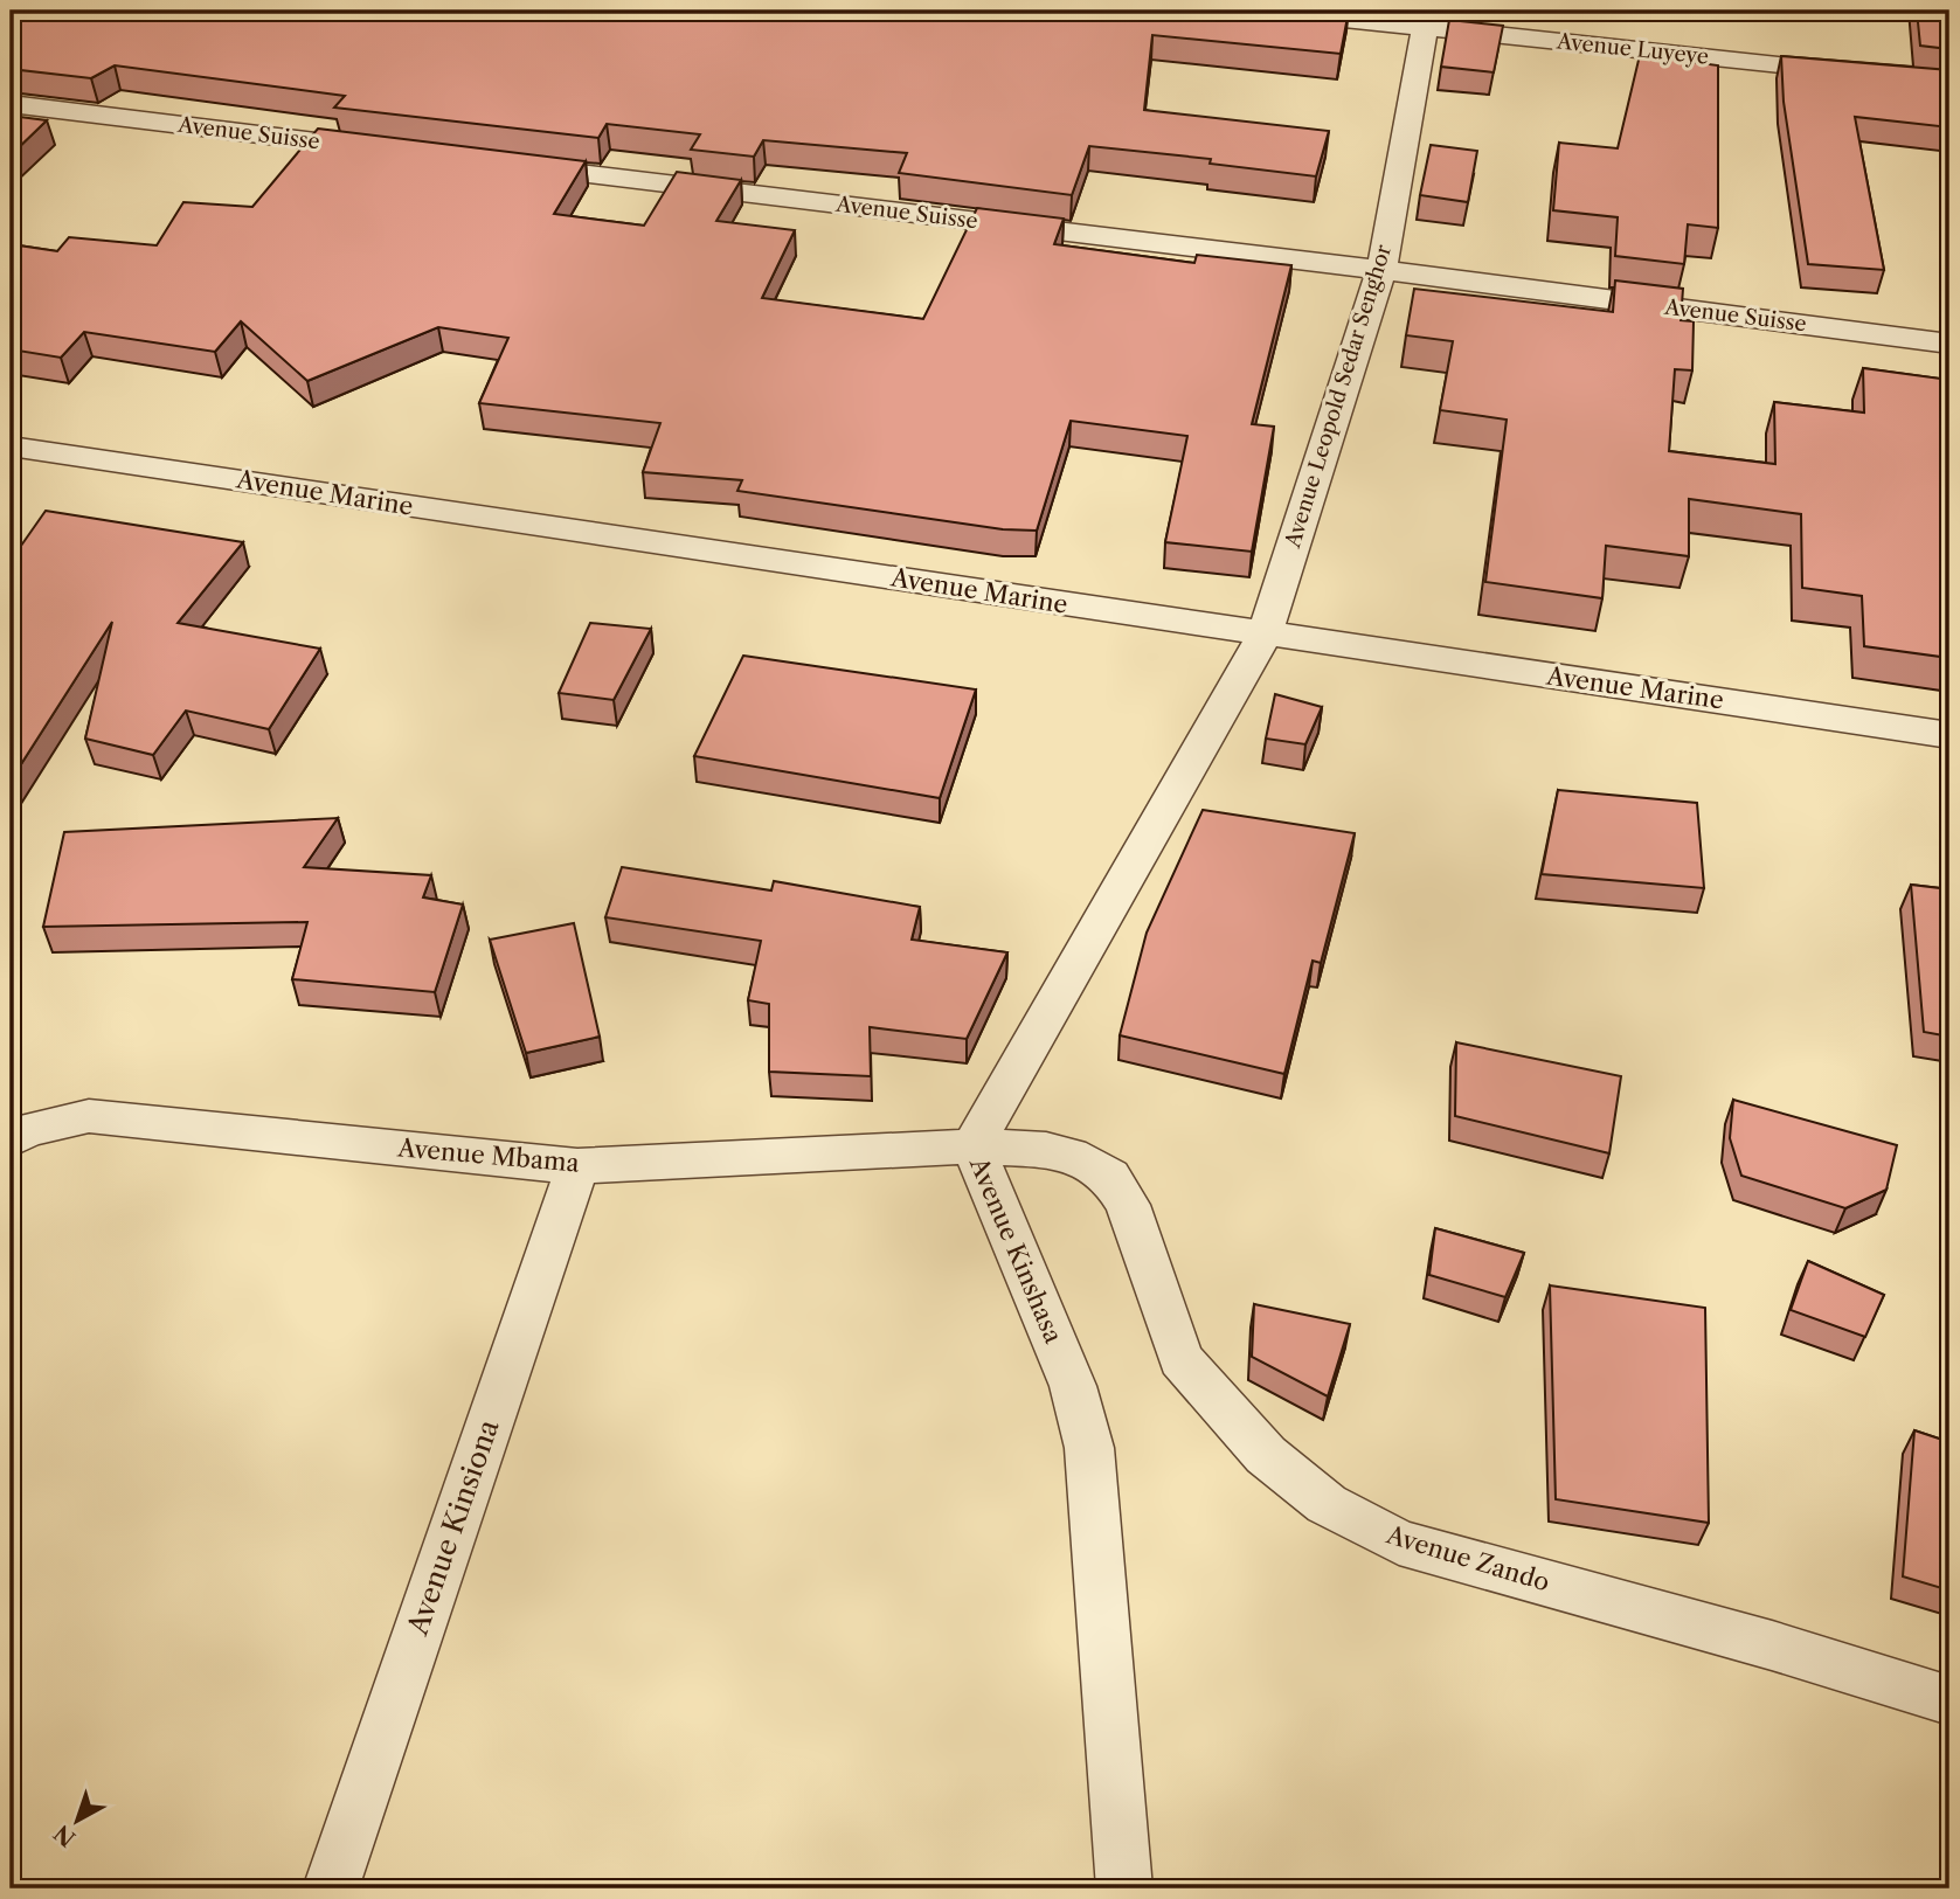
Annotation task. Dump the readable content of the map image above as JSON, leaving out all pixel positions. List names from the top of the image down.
{
  "streets": {
    "street": [
      "Avenue Luyeye",
      "Avenue Suisse",
      "Avenue Leopold Sedar Senghor",
      "Avenue Marine",
      "Avenue Mbama",
      "Avenue Kinshasa",
      "Avenue Kinsiona",
      "Avenue Zando"
    ]
  },
  "crossings": [
    ["Avenue Luyeye", "Avenue Leopold Sedar Senghor"],
    ["Avenue Suisse", "Avenue Leopold Sedar Senghor"],
    ["Avenue Leopold Sedar Senghor", "Avenue Marine"],
    ["Avenue Leopold Sedar Senghor", "Avenue Kinshasa"],
    ["Avenue Marine", "Avenue Kinshasa"],
    ["Avenue Mbama", "Avenue Kinshasa"],
    ["Avenue Mbama", "Avenue Kinsiona"],
    ["Avenue Mbama", "Avenue Zando"],
    ["Avenue Kinshasa", "Avenue Zando"]
  ],
  "north": "bottom left"
}
